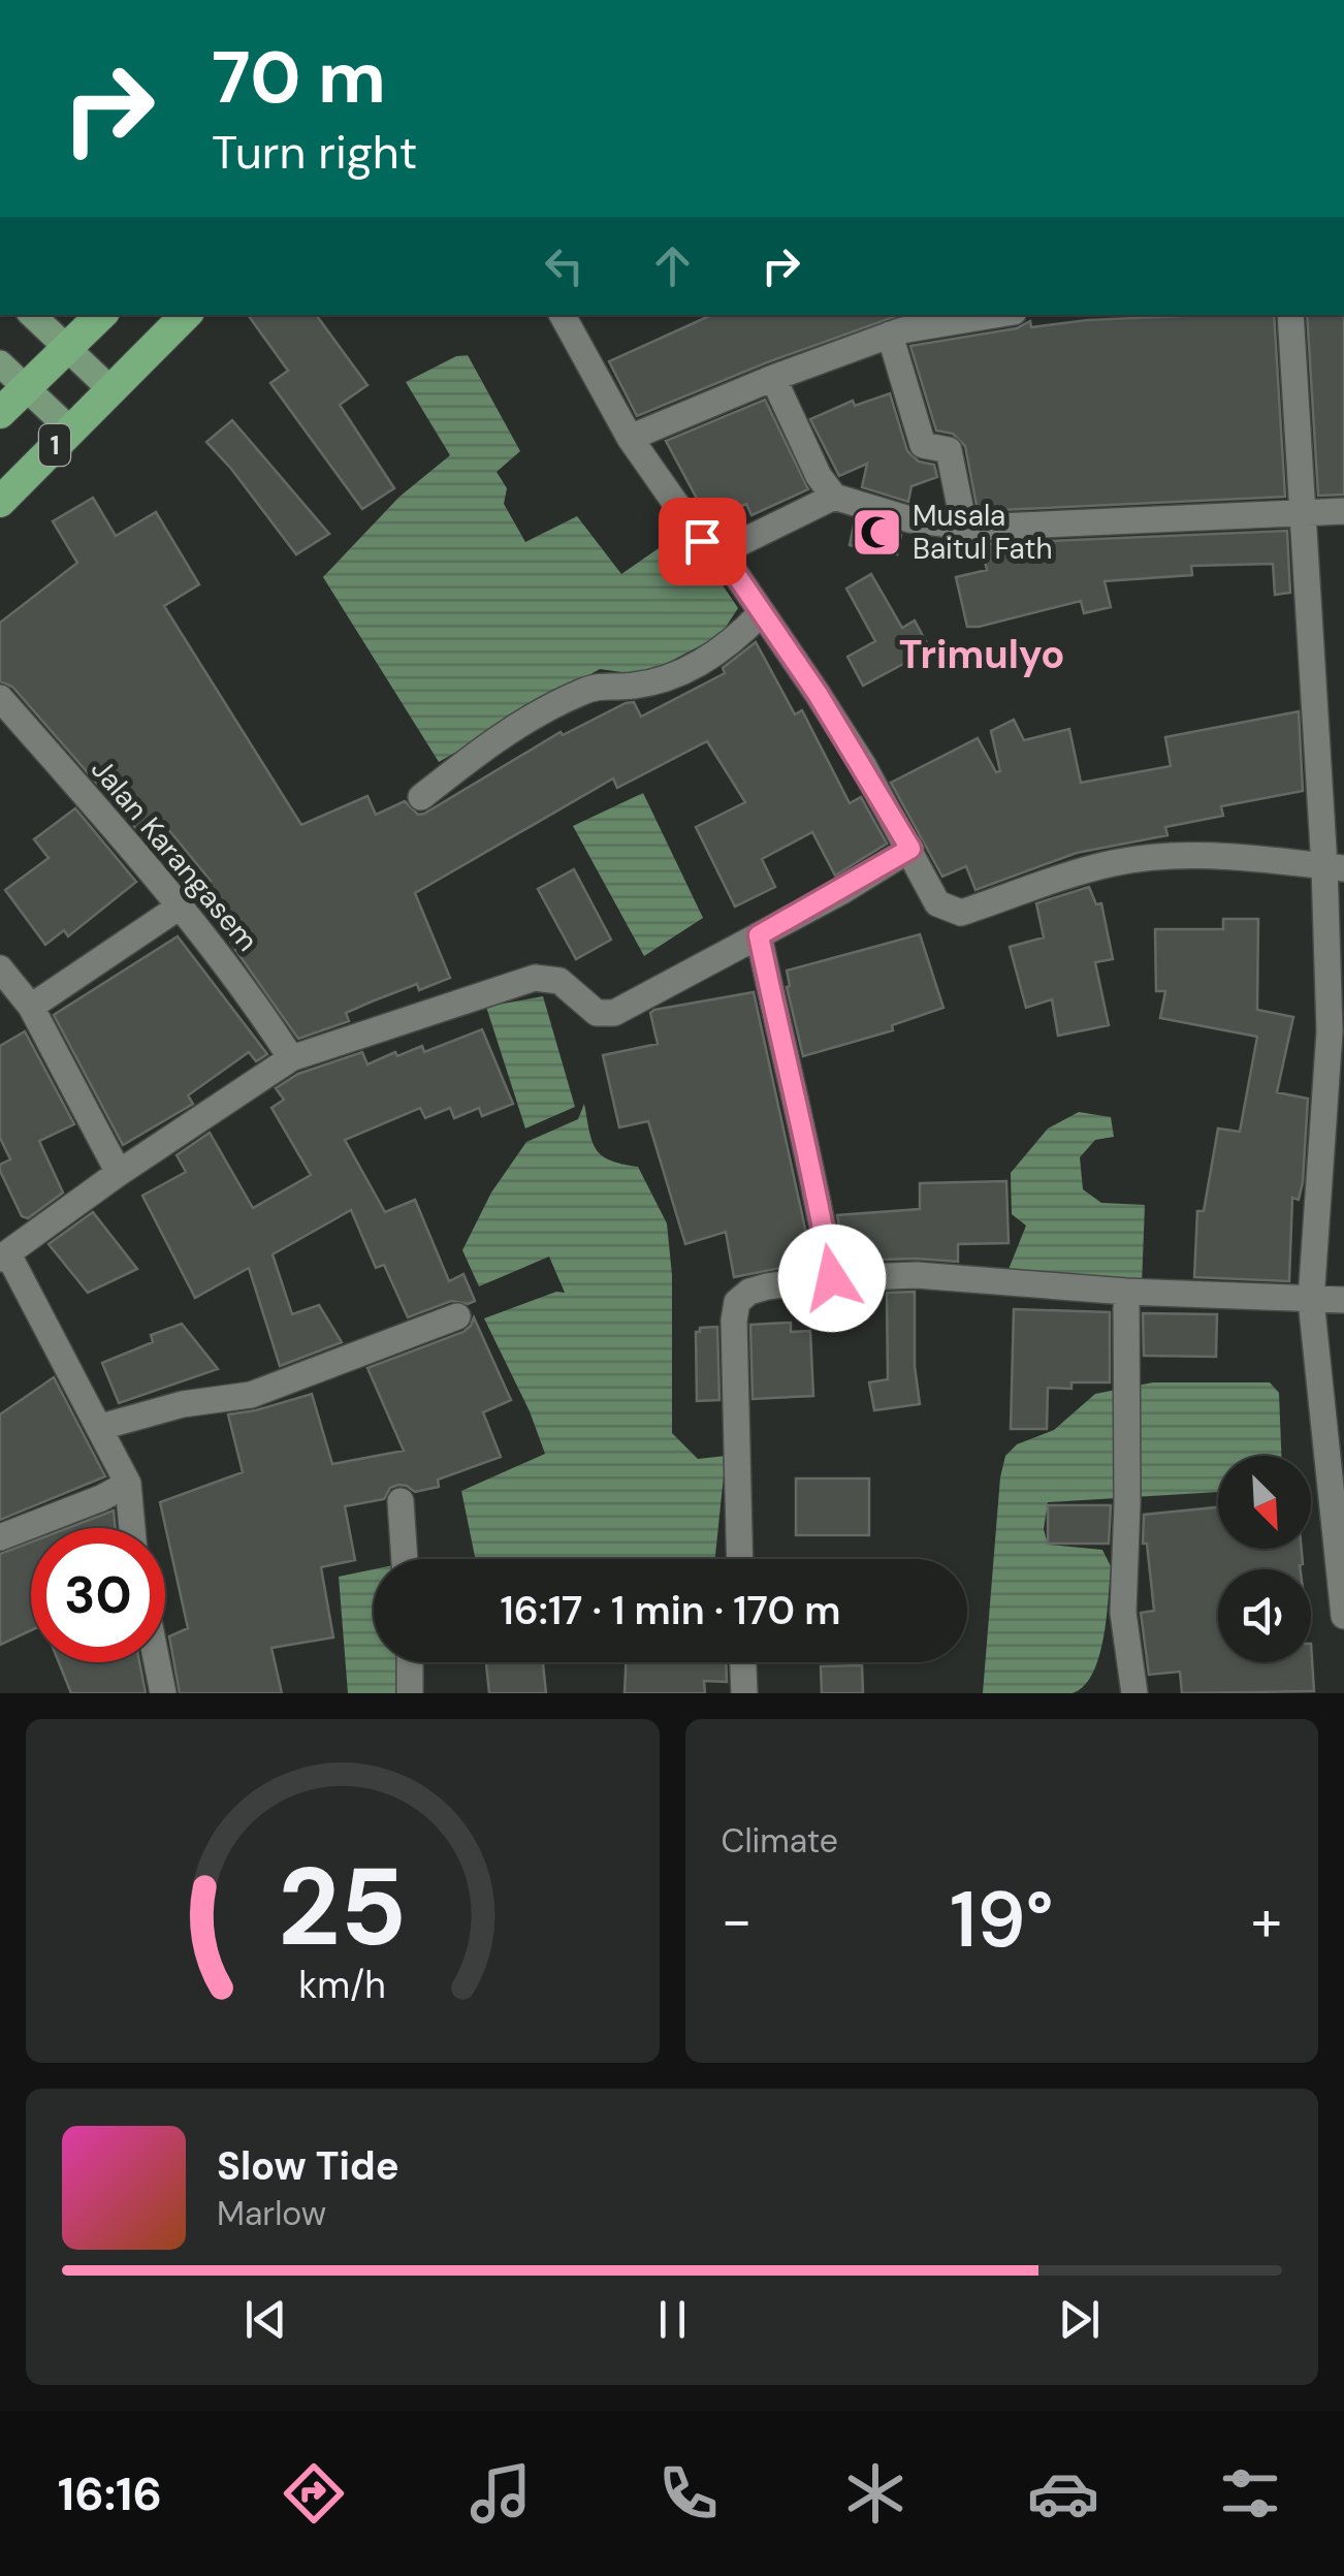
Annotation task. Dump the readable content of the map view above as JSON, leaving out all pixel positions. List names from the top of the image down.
{
  "streets": {
    "highway": ["1"],
    "street": ["Jalan Karangasem"]
  },
  "districts": ["Trimulyo"],
  "places": {
    "mosque": ["Musala Baitul Fath"]
  },
  "north": "bottom right",
  "page": {
    "turn": ["70 m", "Turn right"],
    "limit": "30",
    "trip": "16:17 · 1 min · 170 m",
    "tile": "Climate",
    "heat": ["−", "19°", "+"],
    "song": ["Slow Tide", "Marlow"],
    "tabs": "16:16",
    "gauge": ["25", "km/h"]
  }
}
